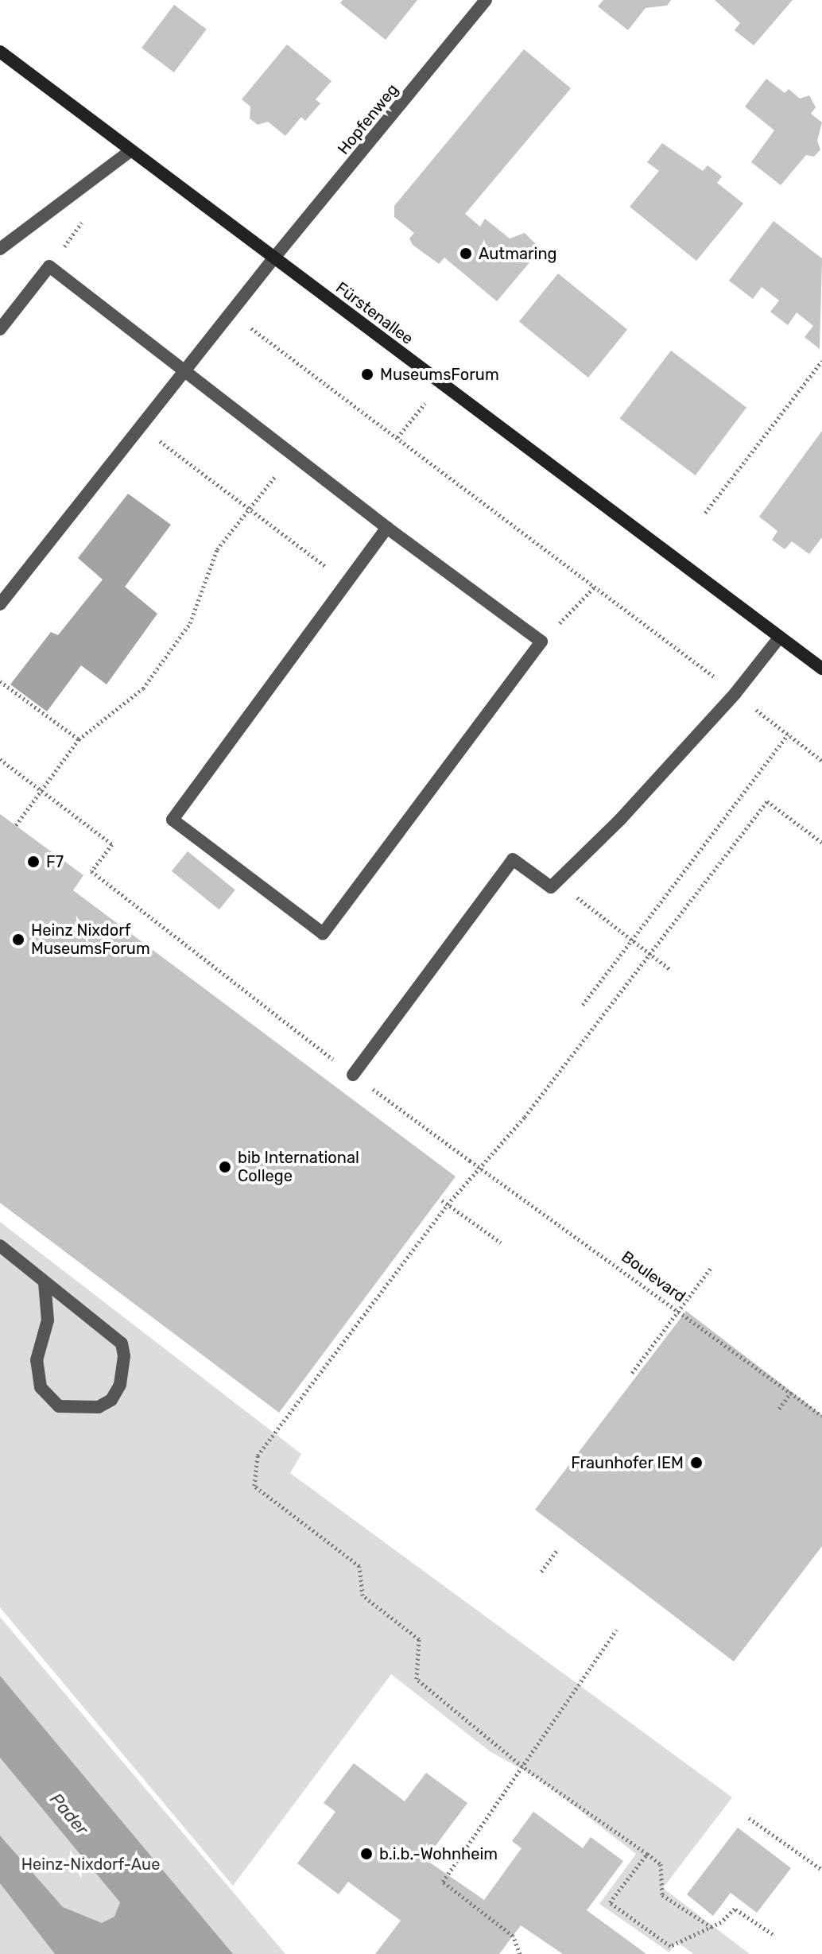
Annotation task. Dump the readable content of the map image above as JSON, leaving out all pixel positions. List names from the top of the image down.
{
  "streets": {
    "street": ["Hopfenweg", "Fürstenallee"],
    "path": ["Boulevard"]
  },
  "crossings": [
    ["Hopfenweg", "Fürstenallee"]
  ],
  "water": ["Pader"],
  "parks": ["Heinz-Nixdorf-Aue"],
  "places": [
    "Autmaring",
    "MuseumsForum",
    "F7",
    "Heinz Nixdorf MuseumsForum",
    "bib International College",
    "Fraunhofer IEM",
    "b.i.b.-Wohnheim"
  ]
}
